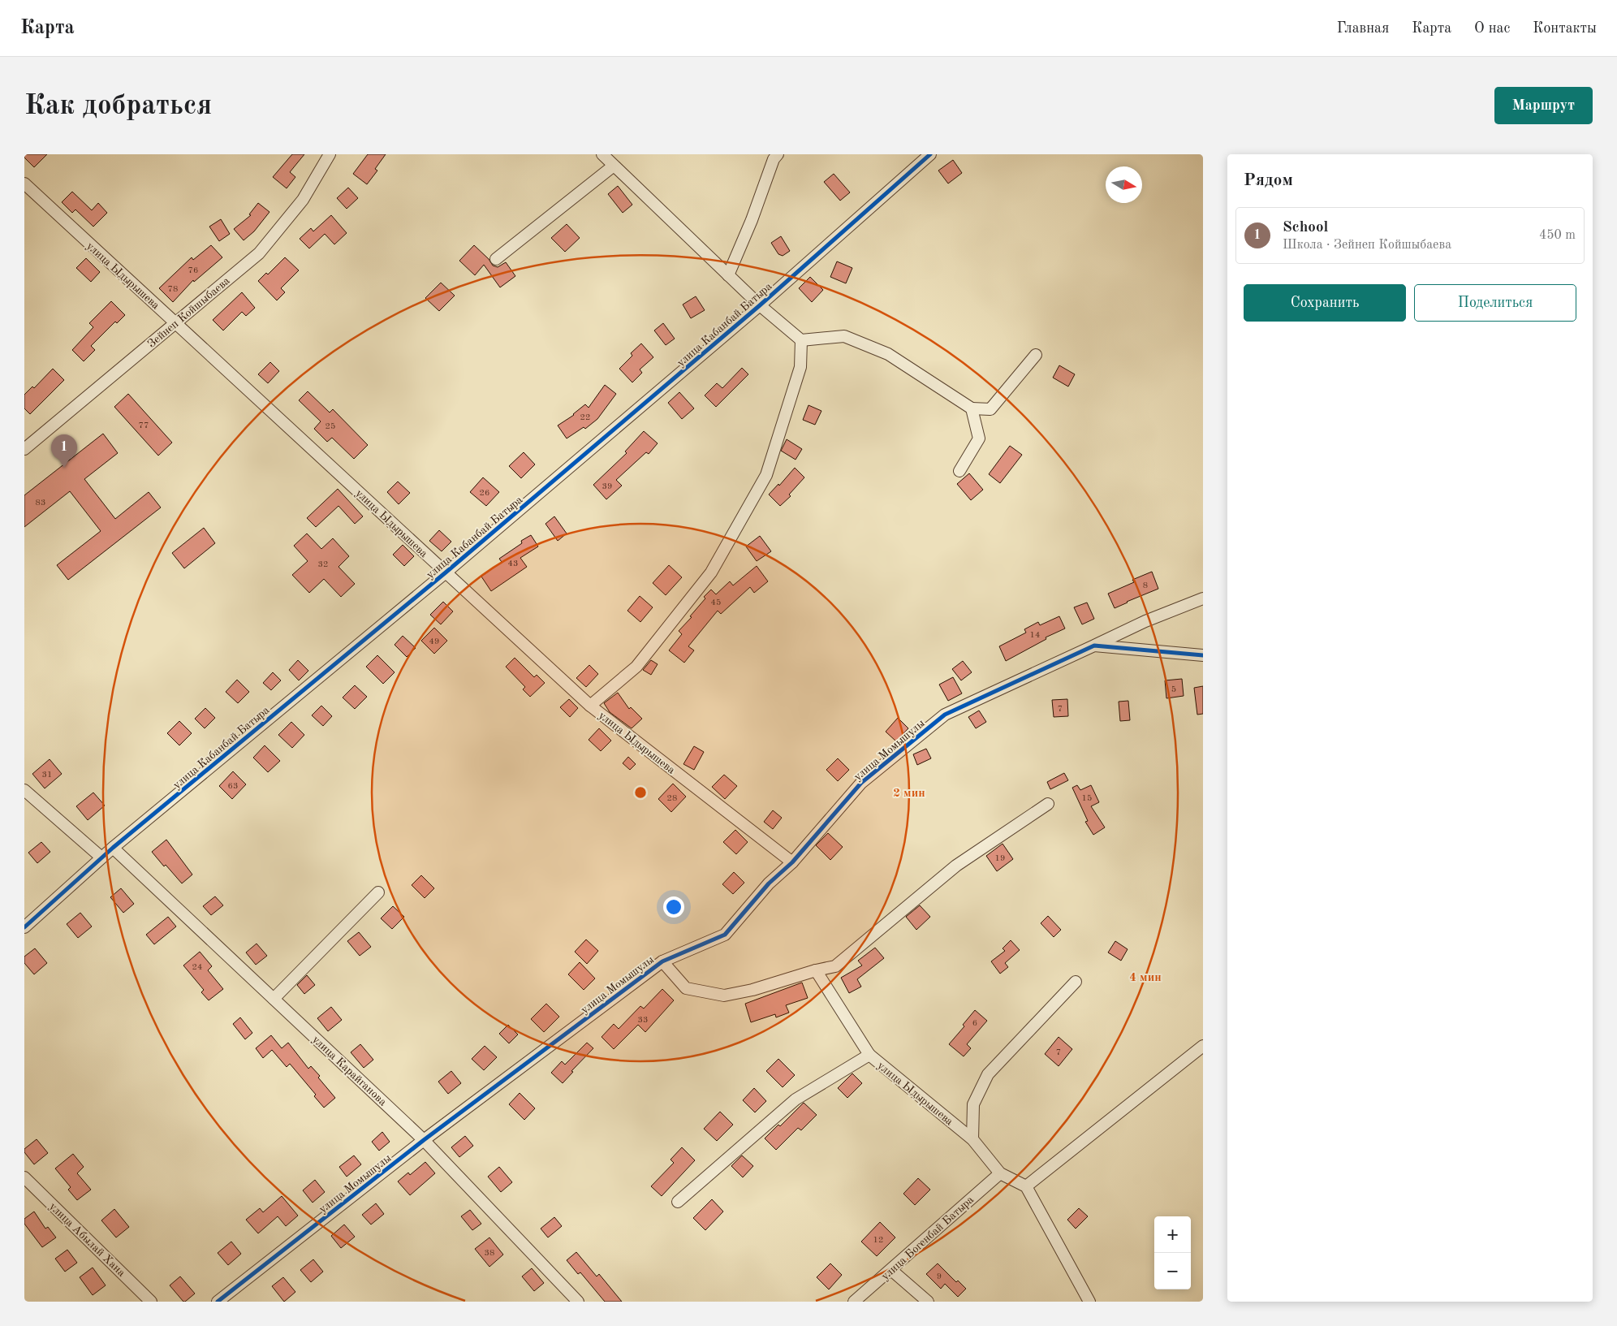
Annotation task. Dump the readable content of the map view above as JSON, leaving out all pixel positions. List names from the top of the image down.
{
  "streets": {
    "street": [
      "улица Ыдырышева",
      "Зейнеп Койшыбаева",
      "улица Кабанбай Батыра",
      "улица Момышулы",
      "улица Карайганова",
      "улица Богенбай Батыра",
      "улица Абылай Хана"
    ]
  },
  "crossings": [
    ["улица Ыдырышева", "Зейнеп Койшыбаева"],
    ["улица Ыдырышева", "улица Кабанбай Батыра"],
    ["улица Ыдырышева", "улица Момышулы"],
    ["улица Ыдырышева", "улица Богенбай Батыра"],
    ["улица Кабанбай Батыра", "улица Карайганова"],
    ["улица Момышулы", "улица Карайганова"]
  ],
  "house_numbers": [
    "76",
    "78",
    "22",
    "77",
    "25",
    "39",
    "26",
    "83",
    "43",
    "32",
    "8",
    "45",
    "14",
    "49",
    "5",
    "7",
    "31",
    "63",
    "28",
    "15",
    "19",
    "24",
    "33",
    "6",
    "7",
    "12",
    "38",
    "9"
  ],
  "north": "right",
  "page": {
    "header": "Карта",
    "nav": [
      "Главная",
      "Карта",
      "О нас",
      "Контакты"
    ],
    "buttons": [
      "Маршрут",
      ["Сохранить", "Поделиться"]
    ],
    "title": "Как добраться",
    "heading": "Рядом",
    "list": [
      {
        "mark": "1",
        "name": "School",
        "note": "Школа · Зейнеп Койшыбаева",
        "value": "450 m"
      }
    ],
    "pins": "1",
    "map_buttons": ["+", "−"]
  },
  "rings": ["2 мин", "4 мин"]
}
